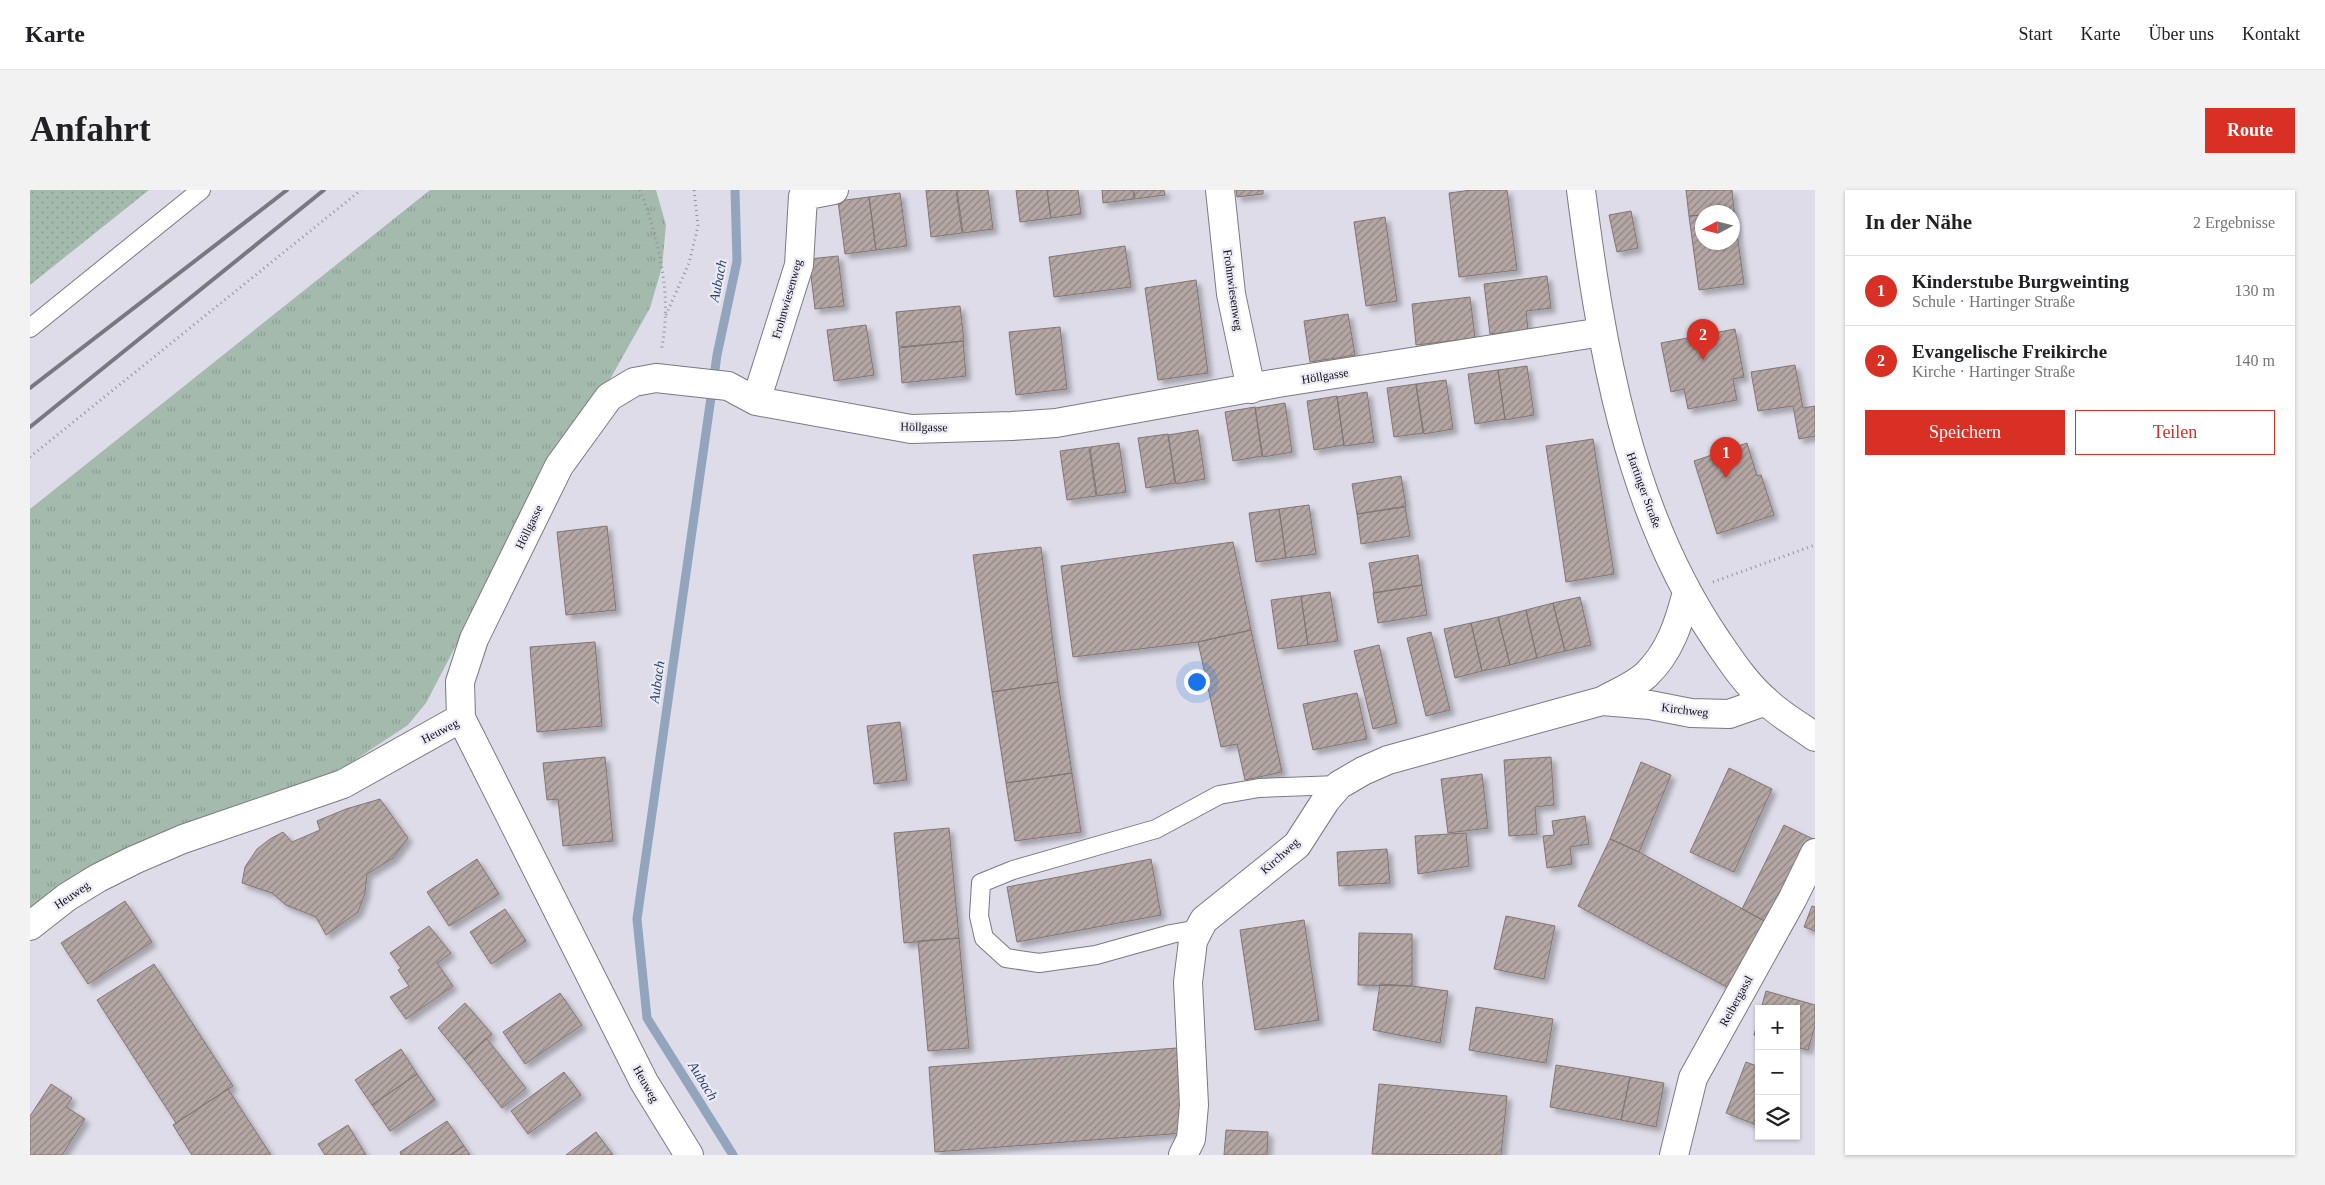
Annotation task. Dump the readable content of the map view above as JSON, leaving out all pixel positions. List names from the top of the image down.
{
  "streets": {
    "street": [
      "Frohnwiesenweg",
      "Höllgasse",
      "Hartinger Straße",
      "Kirchweg",
      "Heuweg",
      "Reibergassl"
    ]
  },
  "crossings": [
    ["Frohnwiesenweg", "Höllgasse"],
    ["Höllgasse", "Hartinger Straße"],
    ["Höllgasse", "Heuweg"],
    ["Hartinger Straße", "Kirchweg"]
  ],
  "water": ["Aubach"],
  "north": "left",
  "page": {
    "header": "Karte",
    "nav": [
      "Start",
      "Karte",
      "Über uns",
      "Kontakt"
    ],
    "buttons": [
      "Route",
      ["Speichern", "Teilen"]
    ],
    "title": "Anfahrt",
    "heading": ["In der Nähe", "2 Ergebnisse"],
    "list": [
      {
        "mark": "1",
        "name": "Kinderstube Burgweinting",
        "note": "Schule · Hartinger Straße",
        "value": "130 m"
      },
      {
        "mark": "2",
        "name": "Evangelische Freikirche",
        "note": "Kirche · Hartinger Straße",
        "value": "140 m"
      }
    ],
    "pins": ["2", "1"],
    "map_buttons": ["+", "−"]
  }
}
